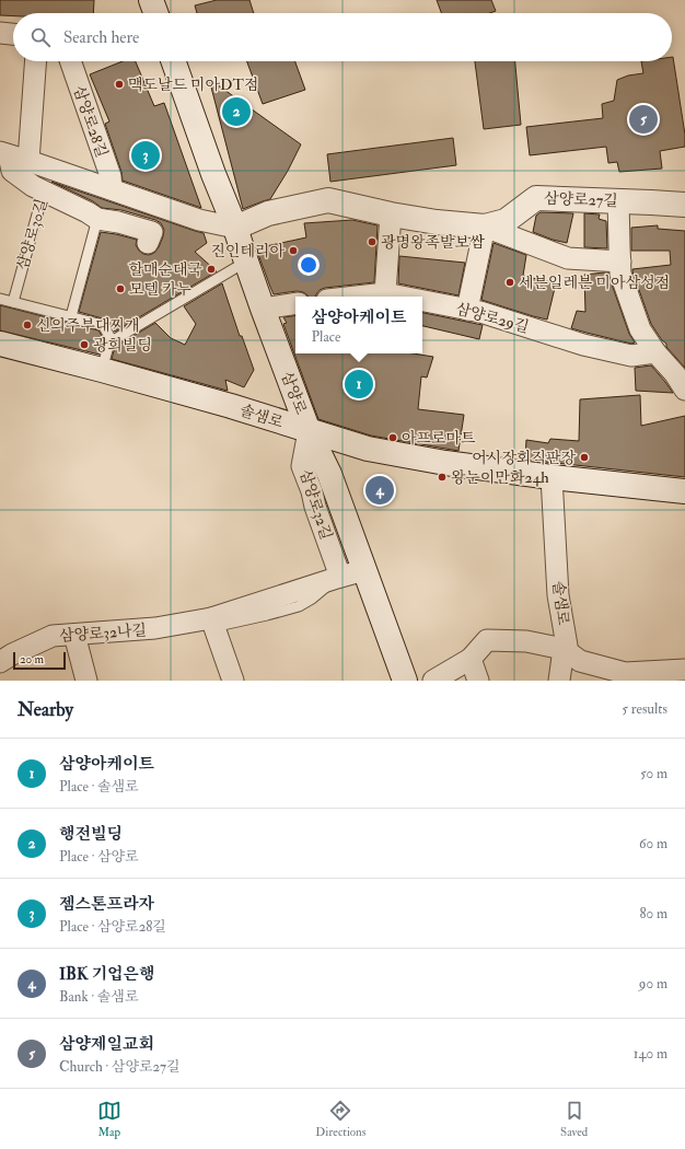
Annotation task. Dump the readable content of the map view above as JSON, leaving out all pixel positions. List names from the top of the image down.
{
  "streets": {
    "main road": ["삼양로27길", "삼양로", "솔샘로"],
    "street": [
      "삼양로28길",
      "삼양로30길",
      "삼양로29길",
      "삼양로32길",
      "삼양로32나길"
    ]
  },
  "crossings": [
    ["삼양로28길", "삼양로27길"],
    ["삼양로28길", "삼양로30길"],
    ["삼양로28길", "삼양로"],
    ["삼양로27길", "삼양로"],
    ["삼양로", "솔샘로"],
    ["삼양로", "삼양로32길"],
    ["삼양로", "삼양로32나길"],
    ["솔샘로", "삼양로32길"],
    ["삼양로32길", "삼양로32나길"]
  ],
  "places": [
    "맥도날드 미아DT점",
    "광명왕족발보쌈",
    "진인테리아",
    "할매순대국",
    "세븐일레븐 미아삼성점",
    "모텔 카누",
    "신의주부대찌개",
    "광희빌딩",
    "아프로마트",
    "어시장회직판장",
    "왕눈이만화24h"
  ],
  "scale_bar": "20 m",
  "page": {
    "search": "Search here",
    "pins": [
      "2",
      "5",
      "3",
      "1",
      "4"
    ],
    "popup": ["삼양아케이트", "Place"],
    "scale": "20 m",
    "heading": ["Nearby", "5 results"],
    "list": [
      {
        "mark": "1",
        "name": "삼양아케이트",
        "note": "Place · 솔샘로",
        "value": "50 m"
      },
      {
        "mark": "2",
        "name": "행전빌딩",
        "note": "Place · 삼양로",
        "value": "60 m"
      },
      {
        "mark": "3",
        "name": "젬스톤프라자",
        "note": "Place · 삼양로28길",
        "value": "80 m"
      },
      {
        "mark": "4",
        "name": "IBK 기업은행",
        "note": "Bank · 솔샘로",
        "value": "90 m"
      },
      {
        "mark": "5",
        "name": "삼양제일교회",
        "note": "Church · 삼양로27길",
        "value": "140 m"
      }
    ],
    "nav": ["Map", "Directions", "Saved"]
  }
}
